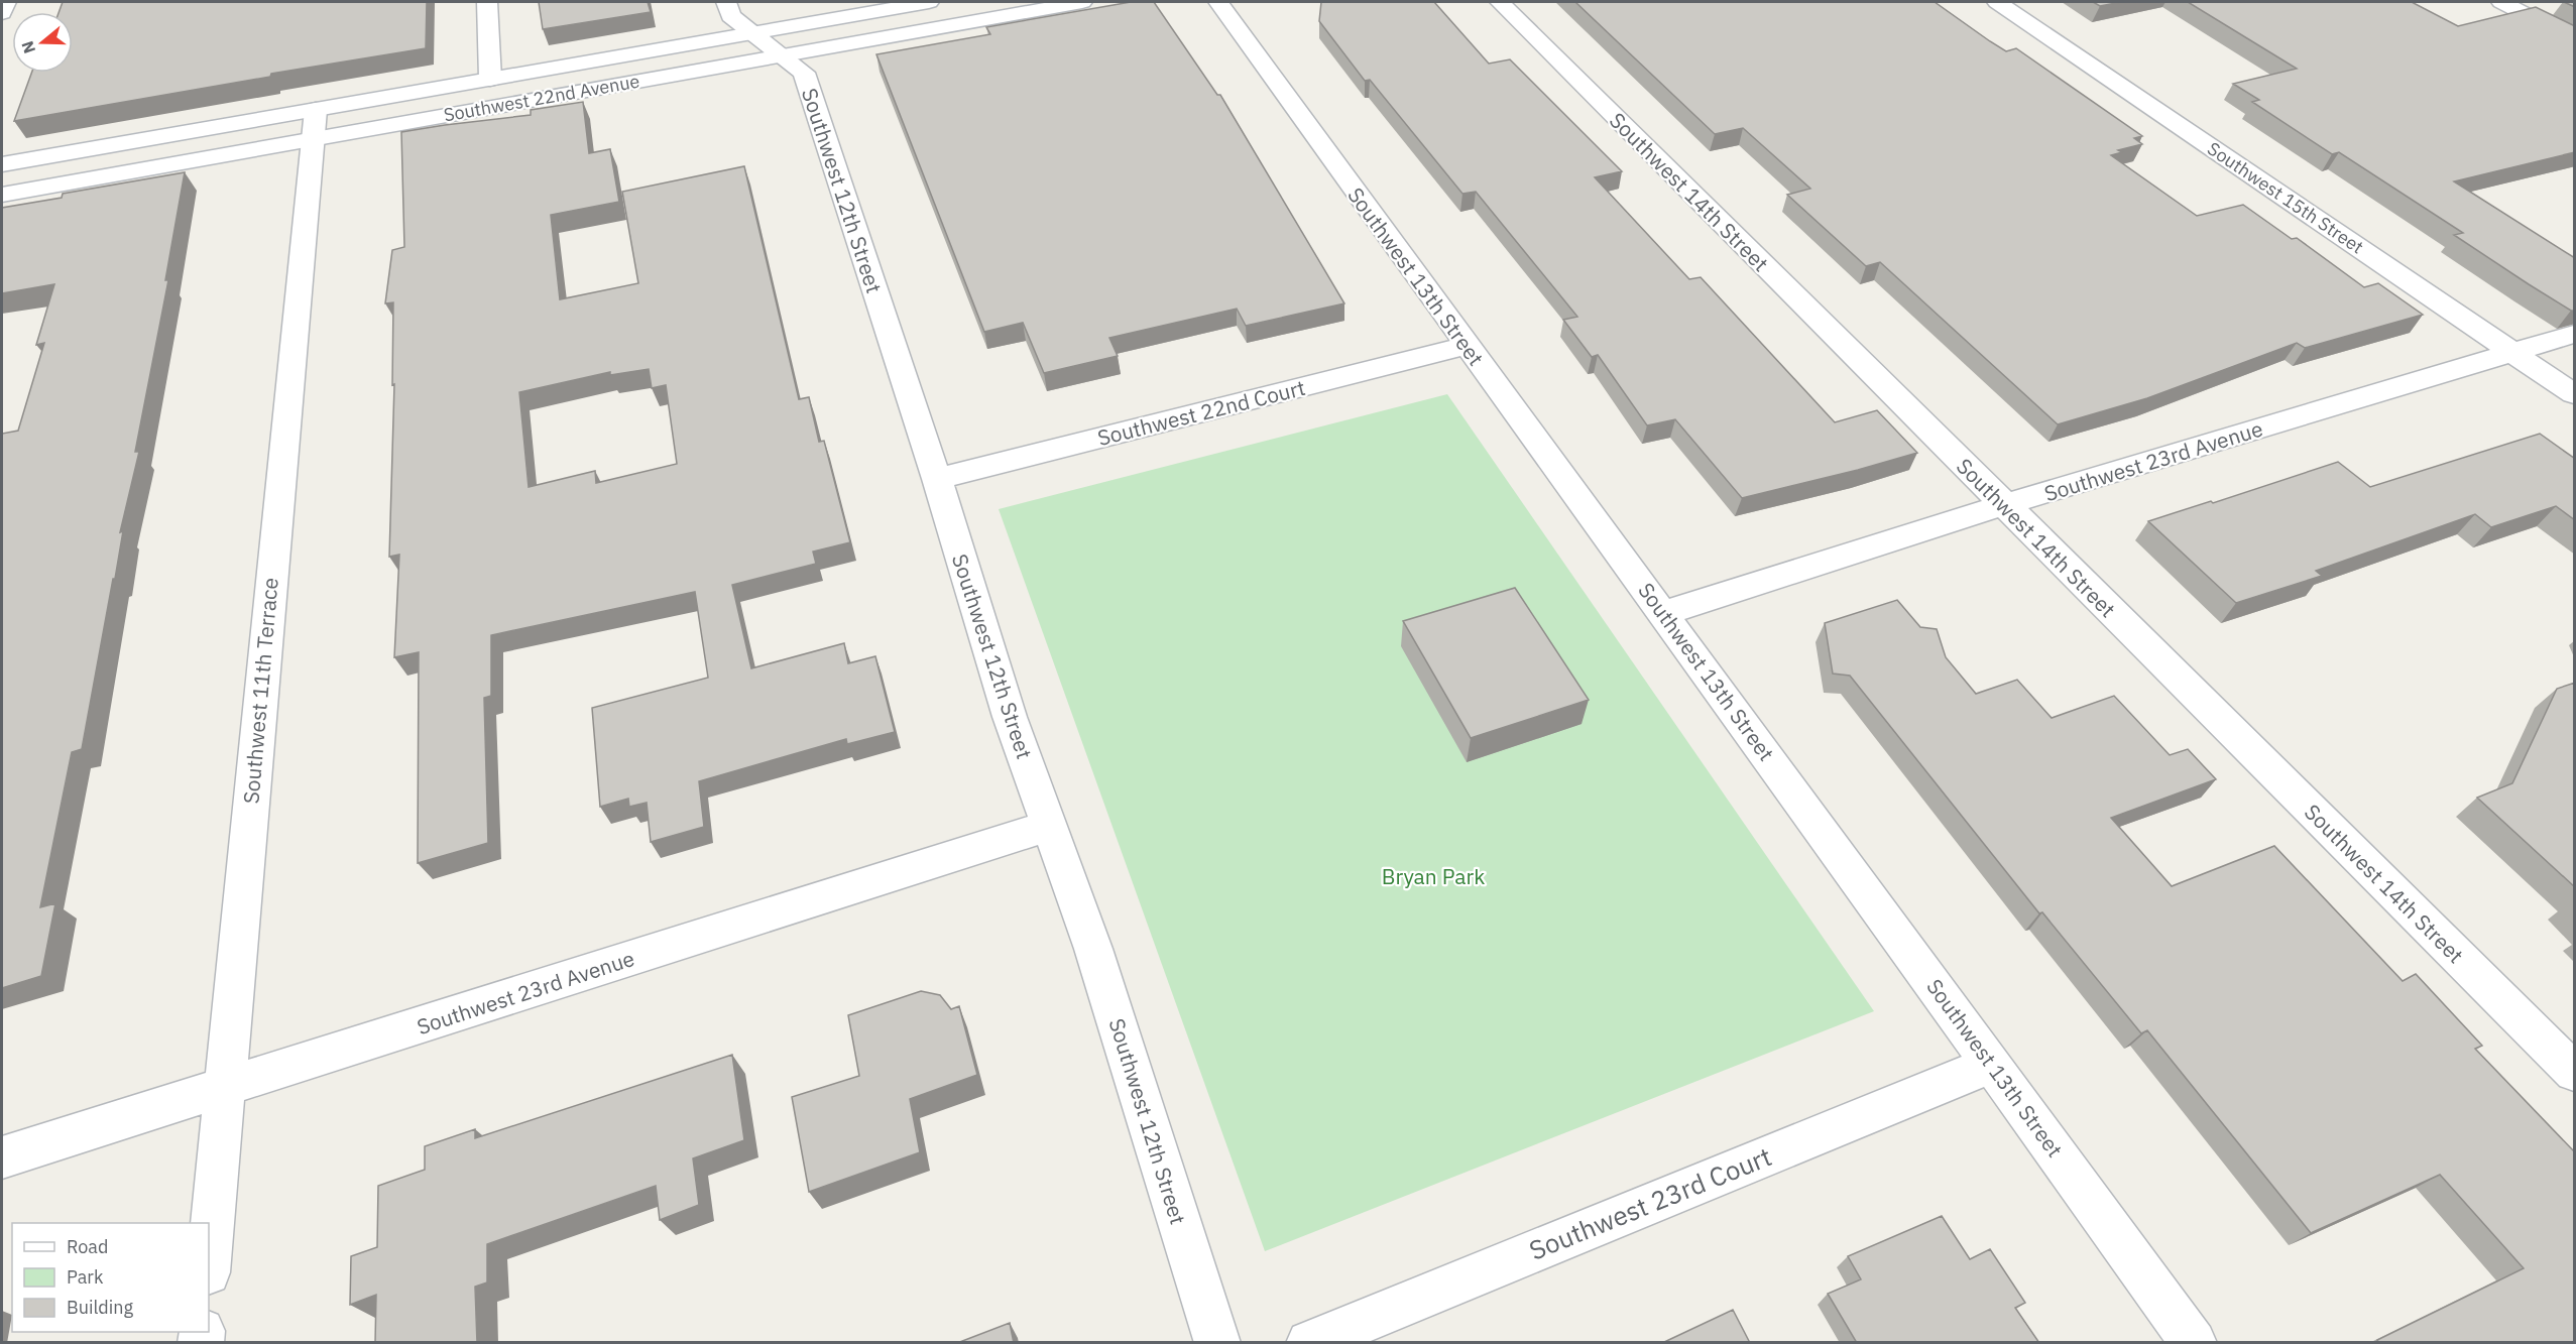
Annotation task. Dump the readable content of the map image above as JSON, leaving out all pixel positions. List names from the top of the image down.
{
  "streets": {
    "street": [
      "Southwest 22nd Avenue",
      "Southwest 12th Street",
      "Southwest 14th Street",
      "Southwest 15th Street",
      "Southwest 13th Street",
      "Southwest 22nd Court",
      "Southwest 23rd Avenue",
      "Southwest 11th Terrace",
      "Southwest 23rd Court"
    ]
  },
  "crossings": [
    ["Southwest 22nd Avenue", "Southwest 12th Street"],
    ["Southwest 22nd Avenue", "Southwest 11th Terrace"],
    ["Southwest 12th Street", "Southwest 22nd Court"],
    ["Southwest 12th Street", "Southwest 23rd Avenue"],
    ["Southwest 14th Street", "Southwest 23rd Avenue"],
    ["Southwest 15th Street", "Southwest 23rd Avenue"],
    ["Southwest 13th Street", "Southwest 22nd Court"],
    ["Southwest 13th Street", "Southwest 23rd Avenue"],
    ["Southwest 13th Street", "Southwest 23rd Court"],
    ["Southwest 23rd Avenue", "Southwest 11th Terrace"]
  ],
  "parks": ["Bryan Park"],
  "legend": ["Road", "Park", "Building"],
  "north": "left"
}
